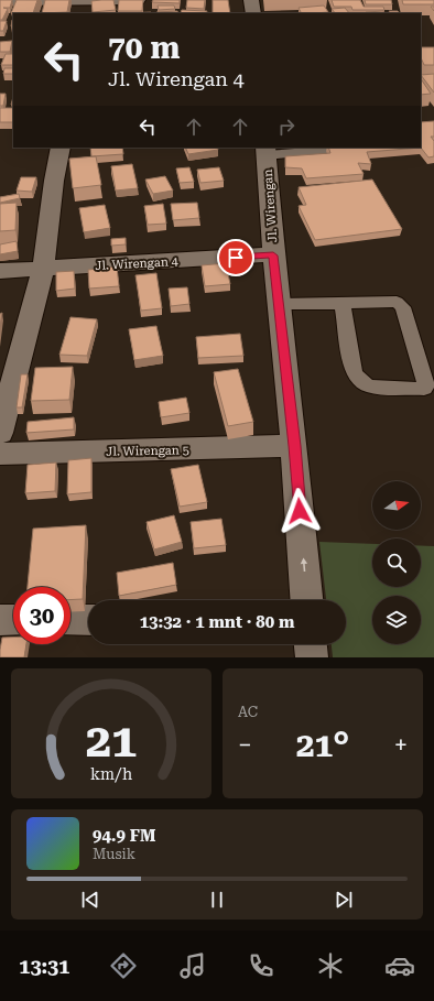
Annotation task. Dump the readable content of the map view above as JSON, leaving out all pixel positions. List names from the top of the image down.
{
  "streets": {
    "street": ["Jl. Wirengan", "Jl. Wirengan 4", "Jl. Wirengan 5"]
  },
  "crossings": [
    ["Jl. Wirengan", "Jl. Wirengan 4"],
    ["Jl. Wirengan", "Jl. Wirengan 5"]
  ],
  "north": "right",
  "page": {
    "turn": ["70 m", "Jl. Wirengan 4"],
    "limit": "30",
    "trip": "13:32 · 1 mnt · 80 m",
    "tile": "AC",
    "heat": ["−", "21°", "+"],
    "song": ["94.9 FM", "Musik"],
    "tabs": "13:31",
    "gauge": ["21", "km/h"]
  }
}
